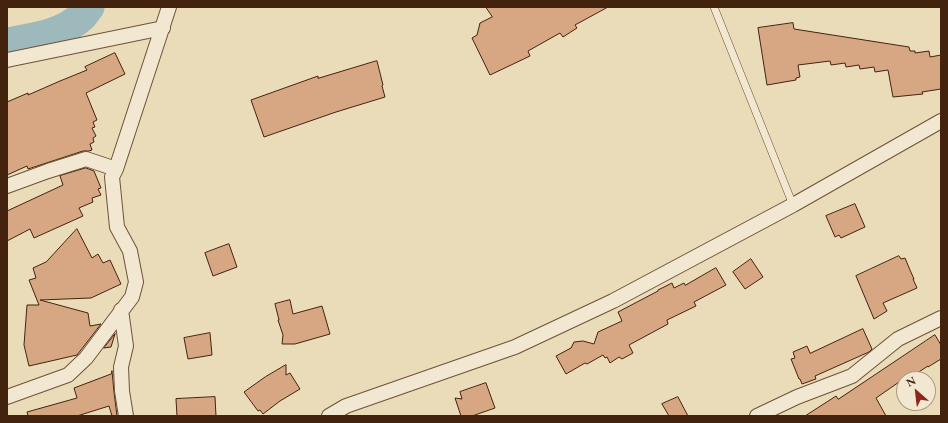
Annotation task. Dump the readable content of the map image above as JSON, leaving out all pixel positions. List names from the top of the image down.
{
  "north": "top left"
}
